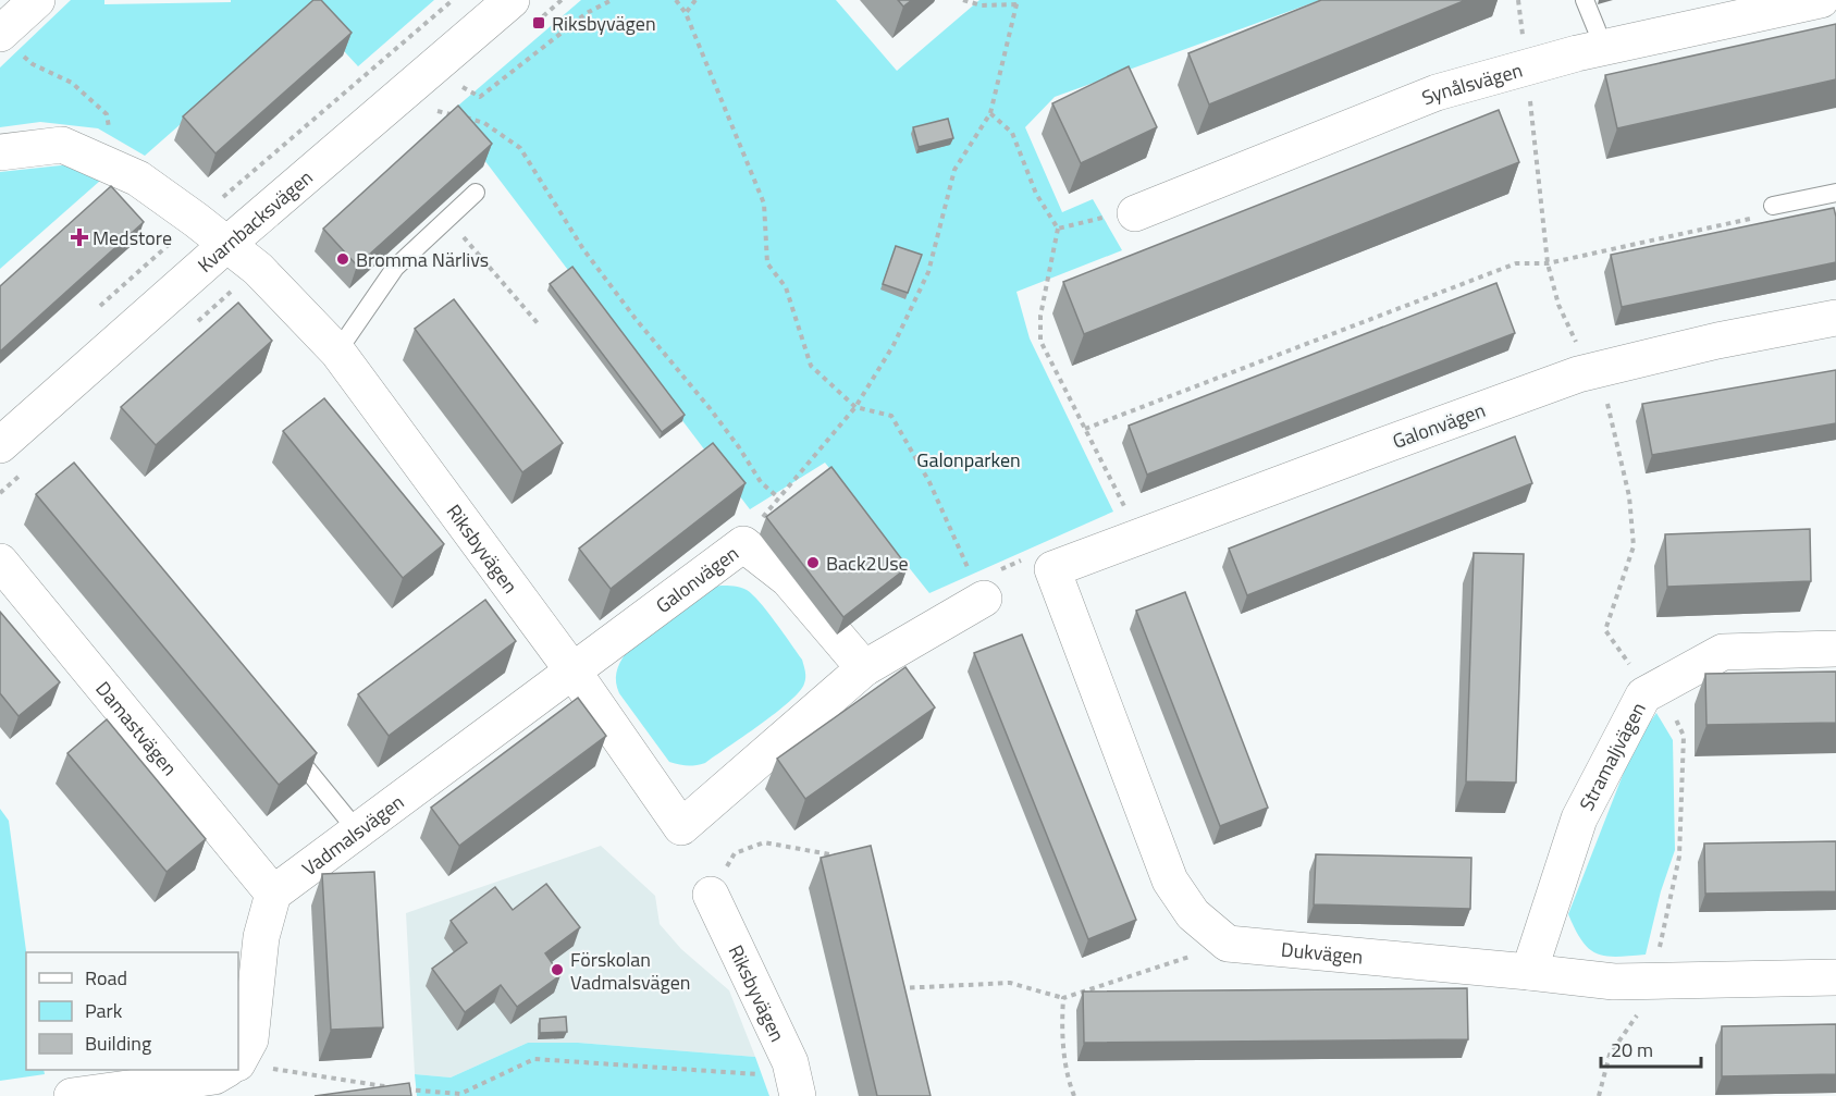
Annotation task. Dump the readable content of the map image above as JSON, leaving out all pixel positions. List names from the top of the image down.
{
  "streets": {
    "street": [
      "Synålsvägen",
      "Kvarnbacksvägen",
      "Galonvägen",
      "Riksbyvägen",
      "Damastvägen",
      "Stramaljvägen",
      "Vadmalsvägen",
      "Dukvägen"
    ]
  },
  "crossings": [
    ["Kvarnbacksvägen", "Riksbyvägen"],
    ["Galonvägen", "Riksbyvägen"],
    ["Galonvägen", "Vadmalsvägen"],
    ["Galonvägen", "Dukvägen"],
    ["Riksbyvägen", "Vadmalsvägen"],
    ["Damastvägen", "Vadmalsvägen"],
    ["Stramaljvägen", "Dukvägen"]
  ],
  "parks": ["Galonparken"],
  "places": {
    "transit": ["Riksbyvägen"],
    "health": ["Medstore"],
    "other": ["Bromma Närlivs", "Back2Use", "Förskolan Vadmalsvägen"]
  },
  "legend": ["Road", "Park", "Building"],
  "scale_bar": "20 m"
}
